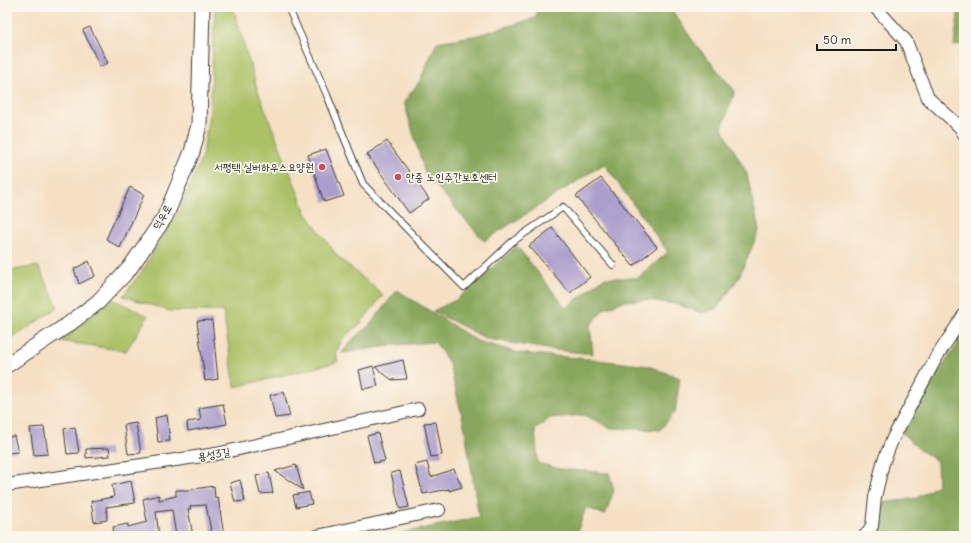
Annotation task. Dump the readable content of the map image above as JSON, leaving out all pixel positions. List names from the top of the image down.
{
  "streets": {
    "street": ["덕우로", "용성3길"]
  },
  "places": ["서평택 실버하우스요양원", "안중 노인주간보호센터"],
  "scale_bar": "50 m"
}
